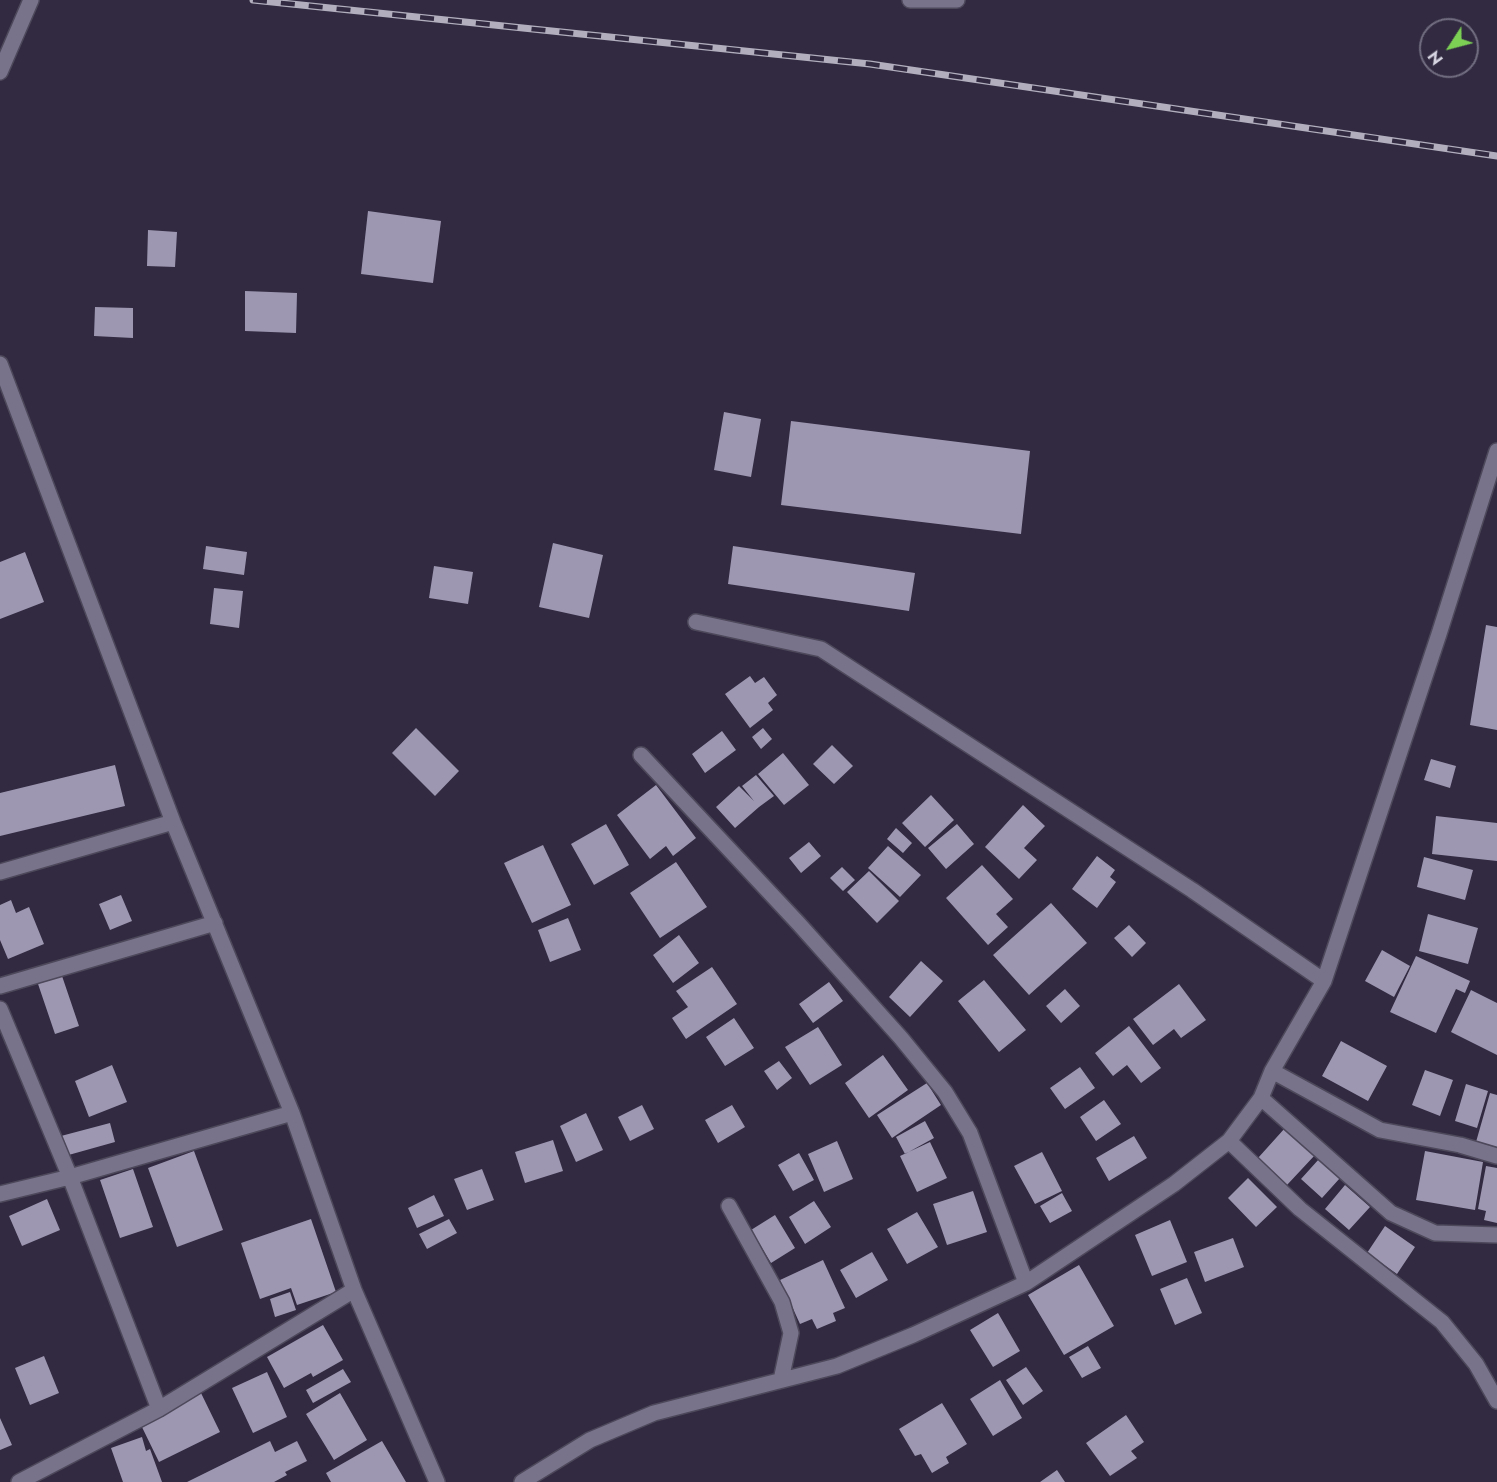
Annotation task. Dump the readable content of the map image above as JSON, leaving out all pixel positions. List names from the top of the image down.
{
  "north": "bottom left"
}
